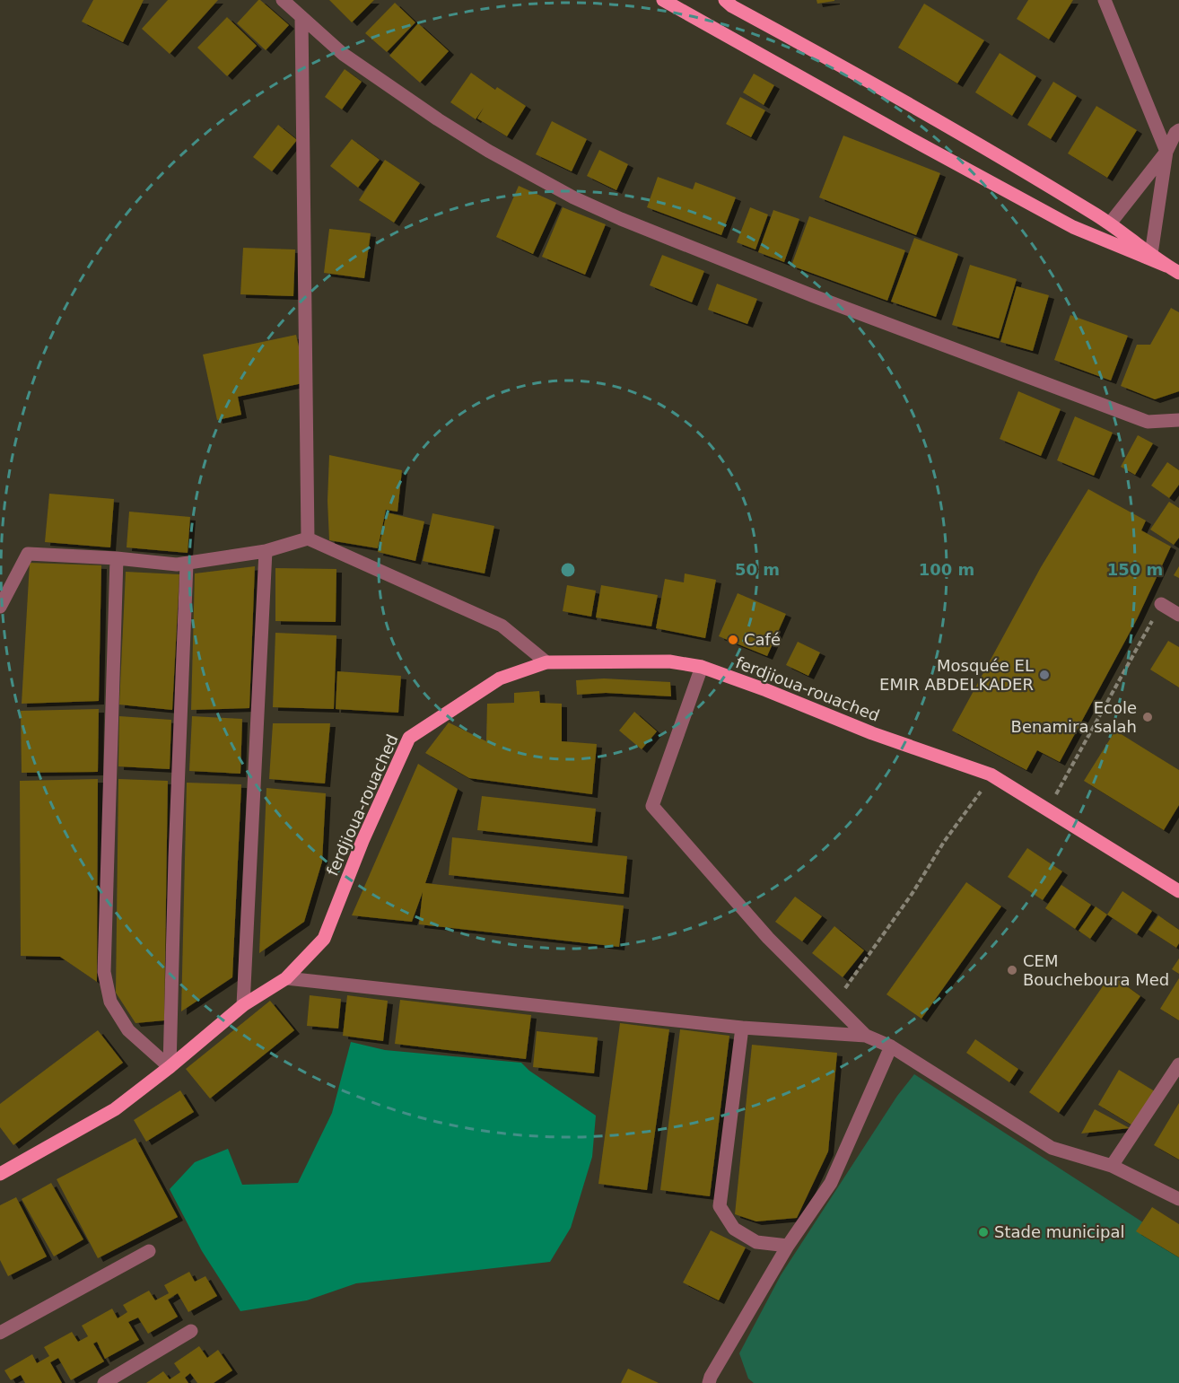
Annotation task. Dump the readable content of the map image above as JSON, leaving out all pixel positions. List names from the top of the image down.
{
  "streets": {
    "main road": ["ferdjioua-rouached"]
  },
  "places": [
    "Café",
    "Mosquée EL EMIR ABDELKADER",
    "Ecole Benamira salah",
    "CEM Boucheboura Med",
    "Stade municipal"
  ],
  "rings": ["50 m", "100 m", "150 m"]
}
